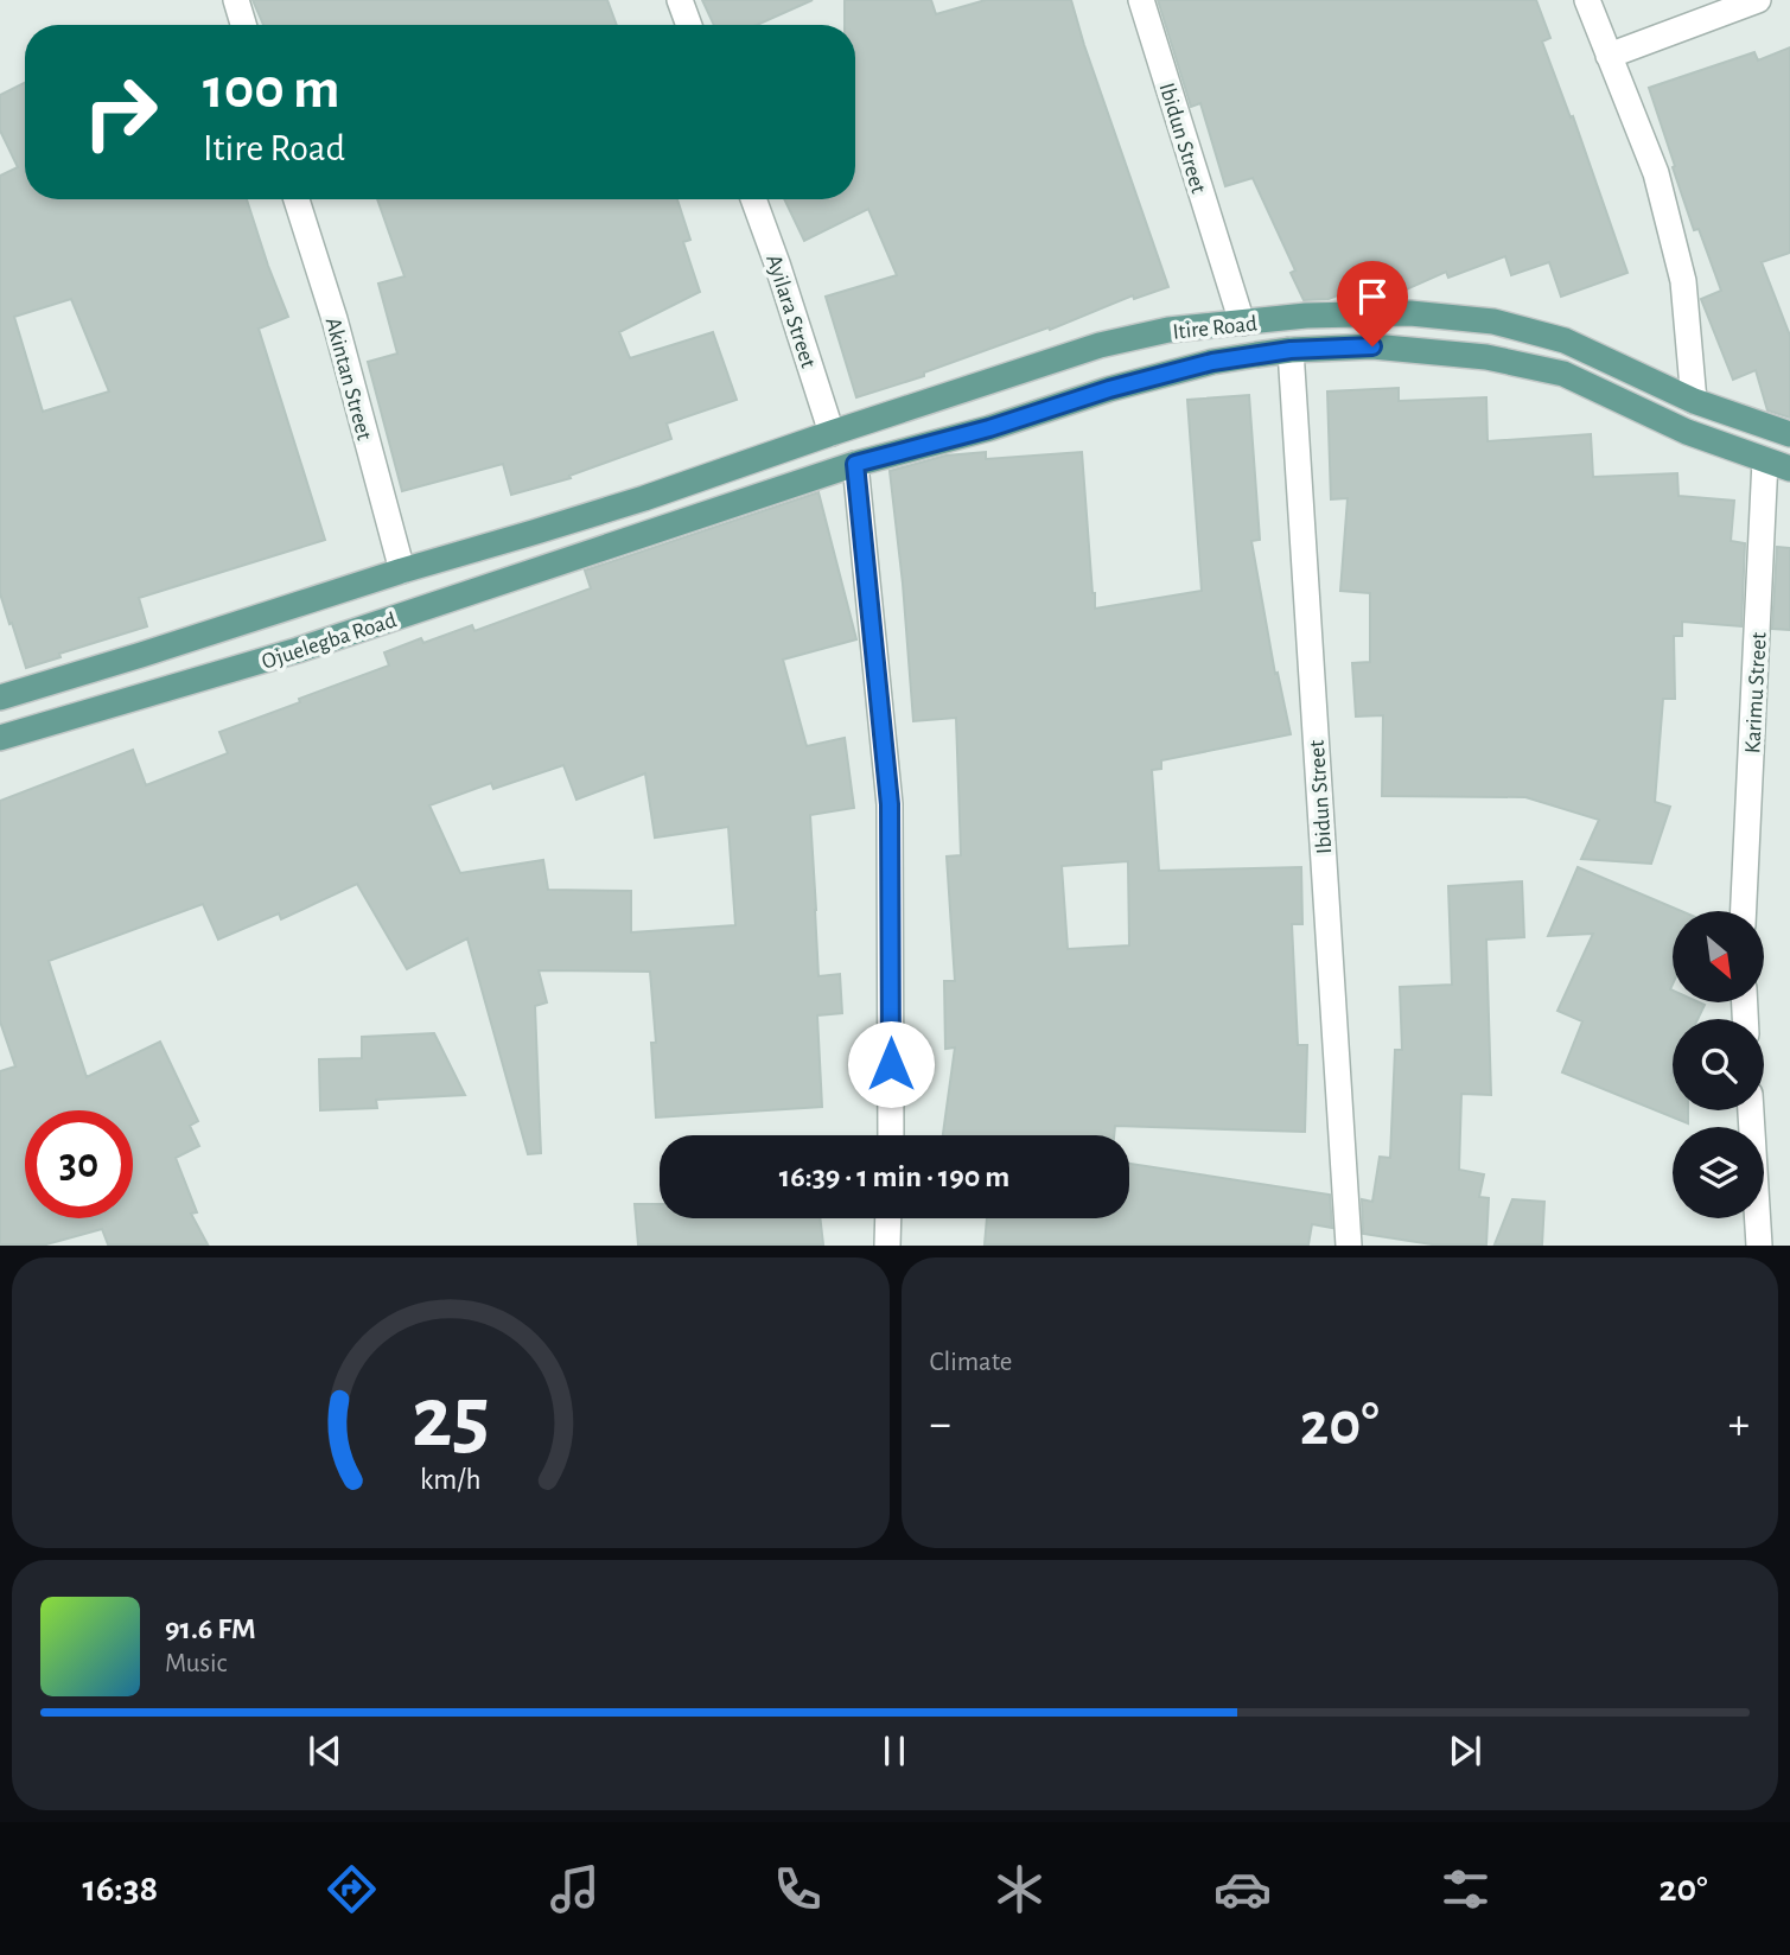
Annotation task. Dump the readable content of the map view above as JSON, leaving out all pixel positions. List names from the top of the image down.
{
  "streets": {
    "main road": ["Itire Road", "Ojuelegba Road"],
    "street": [
      "Ibidun Street",
      "Ayilara Street",
      "Akintan Street",
      "Karimu Street"
    ]
  },
  "crossings": [
    ["Ibidun Street", "Itire Road"],
    ["Ayilara Street", "Itire Road"],
    ["Itire Road", "Ojuelegba Road"],
    ["Itire Road", "Karimu Street"],
    ["Akintan Street", "Ojuelegba Road"]
  ],
  "north": "bottom right",
  "page": {
    "turn": ["100 m", "Itire Road"],
    "limit": "30",
    "trip": "16:39 · 1 min · 190 m",
    "tile": "Climate",
    "heat": ["−", "20°", "+"],
    "song": ["91.6 FM", "Music"],
    "tabs": ["16:38", "20°"],
    "gauge": ["25", "km/h"]
  }
}
